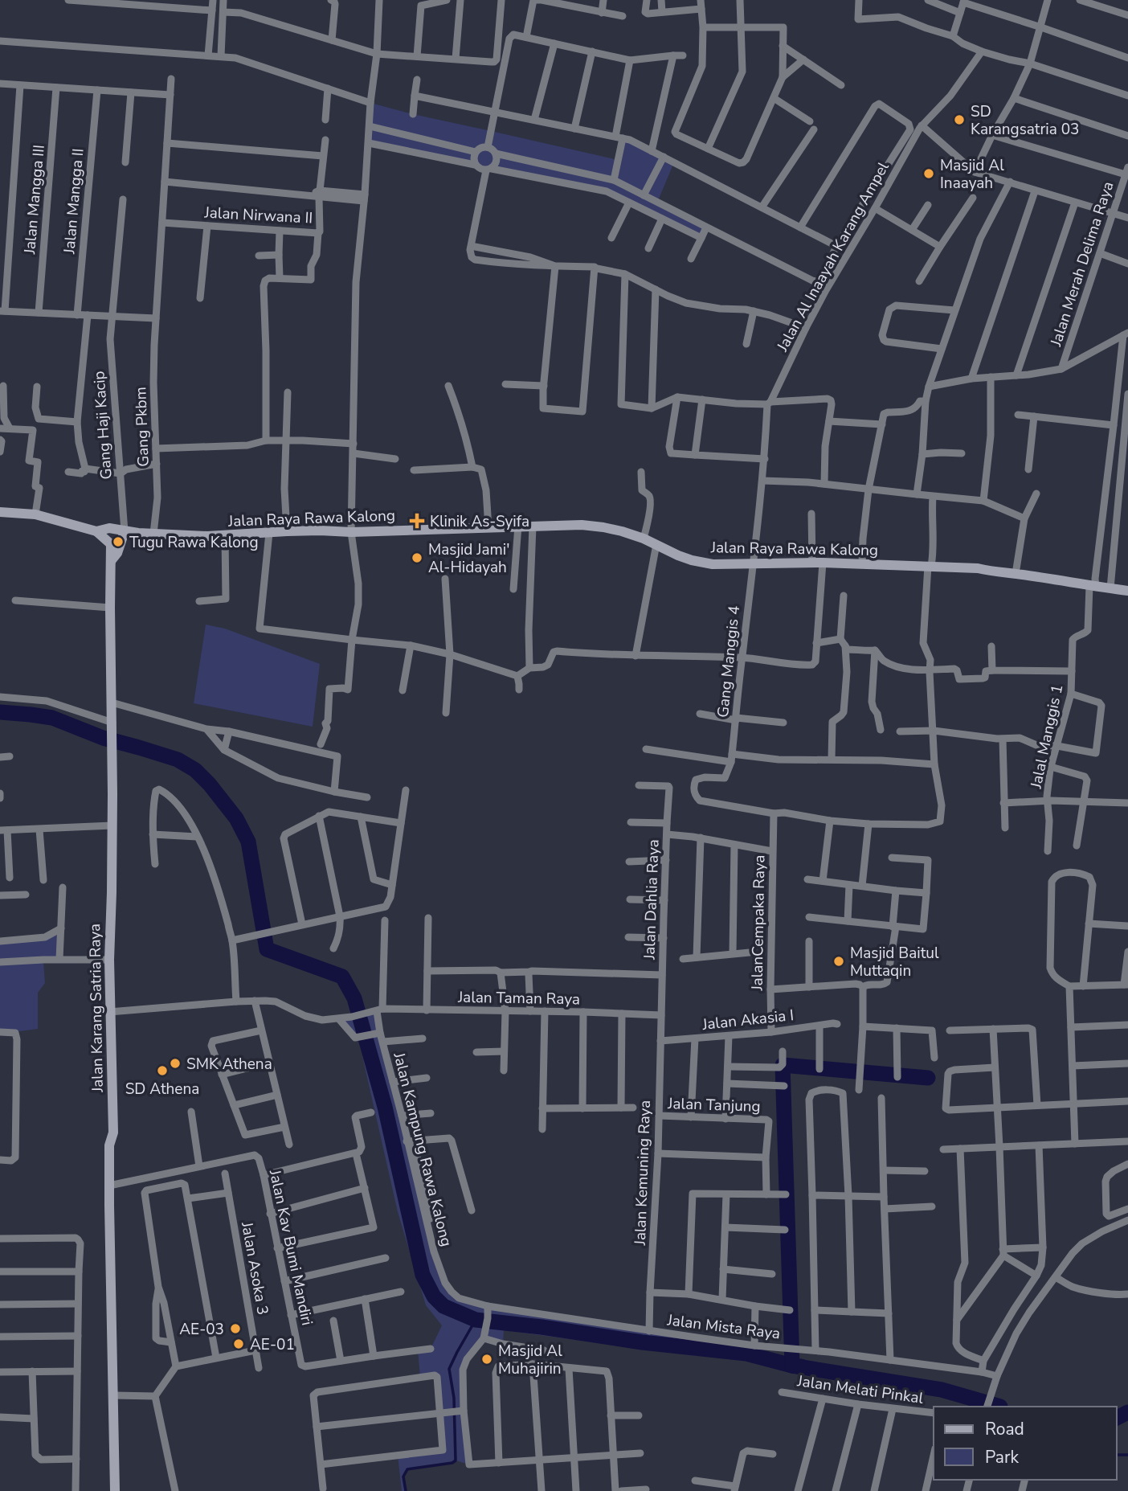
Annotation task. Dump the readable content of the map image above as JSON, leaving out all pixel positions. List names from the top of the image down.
{
  "streets": {
    "street": [
      "Jalan Mangga III",
      "Jalan Mangga II",
      "Jalan Nirwana II",
      "Jalan Al Inaayah Karang Ampel",
      "Jalan Merah Delima Raya",
      "Gang Haji Kacip",
      "Gang Pkbm",
      "Jalan Raya Rawa Kalong",
      "Gang Manggis 4",
      "Jalal Manggis 1",
      "Jalan Dahlia Raya",
      "JalanCempaka Raya",
      "Jalan Taman Raya",
      "Jalan Karang Satria Raya",
      "Jalan Akasia I",
      "Jalan Tanjung",
      "Jalan Kampung Rawa Kalong",
      "Jalan Kemuning Raya",
      "Jalan Kav Bumi Mandiri",
      "Jalan Asoka 3",
      "Jalan Mista Raya",
      "Jalan Melati Pinkal"
    ]
  },
  "crossings": [
    ["Jalan Nirwana II", "Gang Pkbm"],
    ["Jalan Al Inaayah Karang Ampel", "Jalan Raya Rawa Kalong"],
    ["Jalan Al Inaayah Karang Ampel", "Gang Manggis 4"],
    ["Gang Haji Kacip", "Jalan Raya Rawa Kalong"],
    ["Gang Pkbm", "Jalan Raya Rawa Kalong"],
    ["Jalan Raya Rawa Kalong", "Gang Manggis 4"],
    ["Jalan Raya Rawa Kalong", "Jalal Manggis 1"],
    ["Jalan Raya Rawa Kalong", "Jalan Karang Satria Raya"],
    ["Jalan Dahlia Raya", "Jalan Taman Raya"],
    ["Jalan Dahlia Raya", "Jalan Kemuning Raya"],
    ["JalanCempaka Raya", "Jalan Akasia I"],
    ["Jalan Taman Raya", "Jalan Kampung Rawa Kalong"],
    ["Jalan Taman Raya", "Jalan Kemuning Raya"],
    ["Jalan Karang Satria Raya", "Jalan Kav Bumi Mandiri"],
    ["Jalan Akasia I", "Jalan Kemuning Raya"],
    ["Jalan Tanjung", "Jalan Kemuning Raya"],
    ["Jalan Kampung Rawa Kalong", "Jalan Mista Raya"],
    ["Jalan Kemuning Raya", "Jalan Mista Raya"]
  ],
  "places": {
    "other": [
      "SD Karangsatria 03",
      "Masjid Al Inaayah",
      "Tugu Rawa Kalong",
      "Masjid Jami' Al-Hidayah",
      "Masjid Baitul Muttaqin",
      "SMK Athena",
      "SD Athena",
      "AE-03",
      "AE-01",
      "Masjid Al Muhajirin"
    ],
    "health": ["Klinik As-Syifa"]
  },
  "legend": ["Road", "Park"]
}
